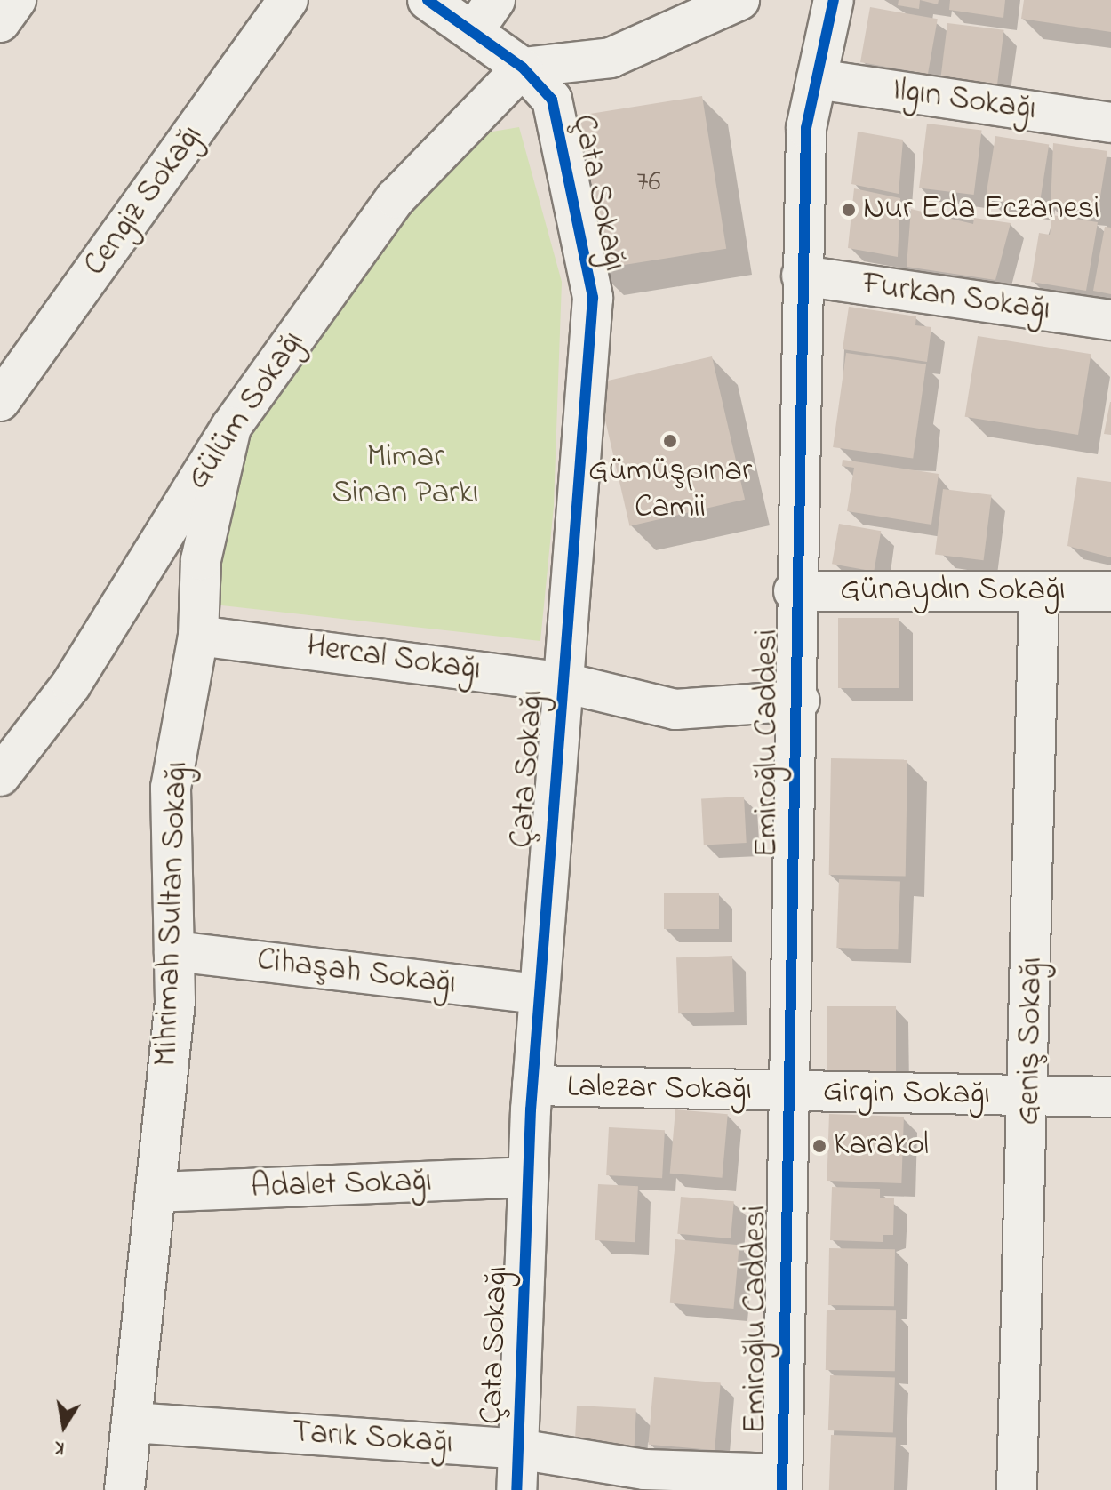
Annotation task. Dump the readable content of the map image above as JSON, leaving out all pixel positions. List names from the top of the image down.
{
  "streets": {
    "street": [
      "Ilgın Sokağı",
      "Çata Sokağı",
      "Cengiz Sokağı",
      "Furkan Sokağı",
      "Gülüm Sokağı",
      "Günaydın Sokağı",
      "Hercal Sokağı",
      "Emiroğlu Caddesi",
      "Mihrimah Sultan Sokağı",
      "Cihaşah Sokağı",
      "Geniş Sokağı",
      "Lalezar Sokağı",
      "Girgin Sokağı",
      "Adalet Sokağı",
      "Tarık Sokağı"
    ]
  },
  "crossings": [
    ["Ilgın Sokağı", "Emiroğlu Caddesi"],
    ["Çata Sokağı", "Gülüm Sokağı"],
    ["Çata Sokağı", "Hercal Sokağı"],
    ["Çata Sokağı", "Cihaşah Sokağı"],
    ["Çata Sokağı", "Lalezar Sokağı"],
    ["Çata Sokağı", "Adalet Sokağı"],
    ["Çata Sokağı", "Tarık Sokağı"],
    ["Furkan Sokağı", "Emiroğlu Caddesi"],
    ["Gülüm Sokağı", "Mihrimah Sultan Sokağı"],
    ["Günaydın Sokağı", "Emiroğlu Caddesi"],
    ["Günaydın Sokağı", "Geniş Sokağı"],
    ["Hercal Sokağı", "Emiroğlu Caddesi"],
    ["Hercal Sokağı", "Mihrimah Sultan Sokağı"],
    ["Emiroğlu Caddesi", "Lalezar Sokağı"],
    ["Emiroğlu Caddesi", "Girgin Sokağı"],
    ["Emiroğlu Caddesi", "Tarık Sokağı"],
    ["Mihrimah Sultan Sokağı", "Cihaşah Sokağı"],
    ["Mihrimah Sultan Sokağı", "Adalet Sokağı"],
    ["Mihrimah Sultan Sokağı", "Tarık Sokağı"],
    ["Geniş Sokağı", "Girgin Sokağı"],
    ["Lalezar Sokağı", "Girgin Sokağı"]
  ],
  "parks": ["Mimar Sinan Parkı"],
  "places": ["Nur Eda Eczanesi", "Gümüşpınar Camii", "Karakol"],
  "house_numbers": ["76"],
  "north": "bottom"
}
